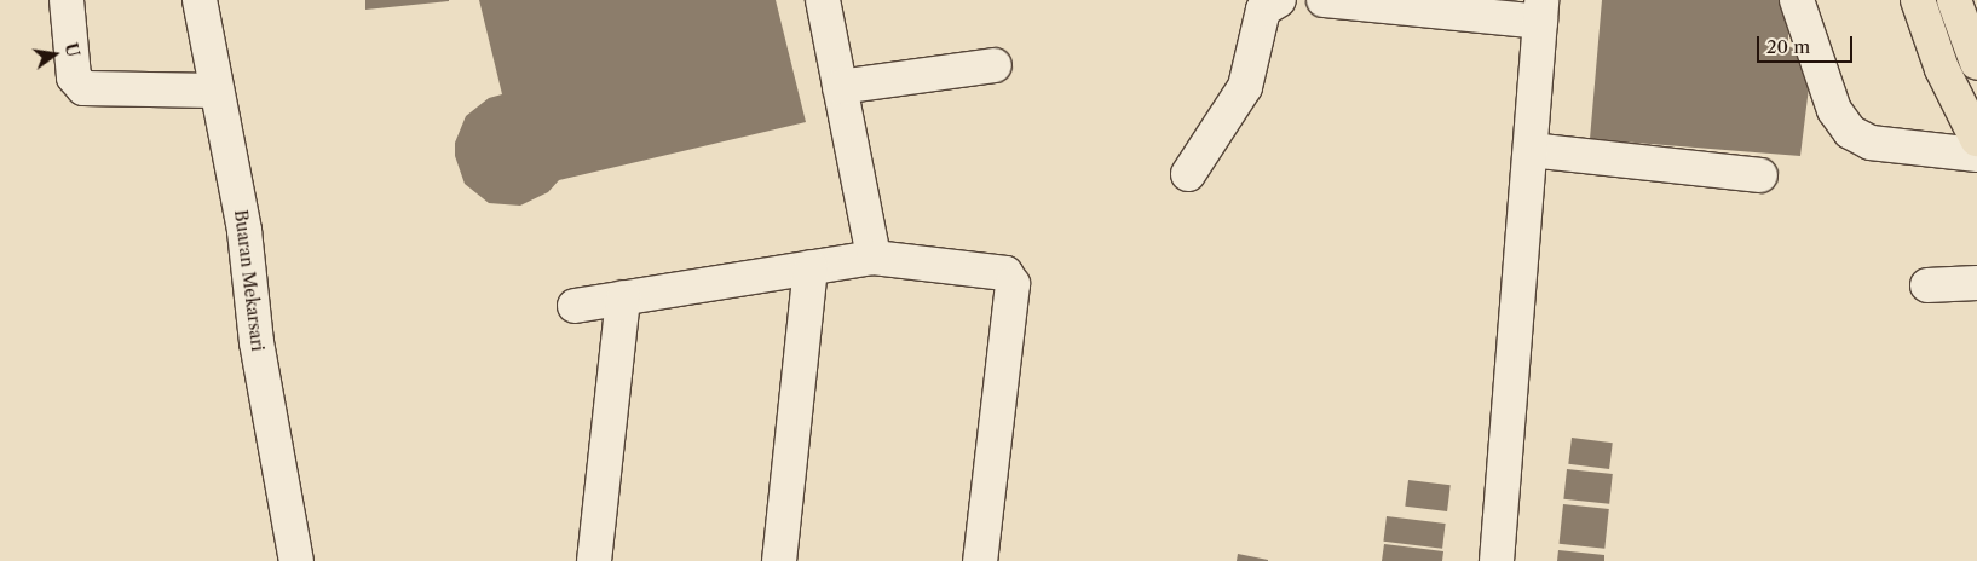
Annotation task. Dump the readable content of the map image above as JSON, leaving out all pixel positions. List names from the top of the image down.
{
  "streets": {
    "street": ["Buaran Mekarsari"]
  },
  "scale_bar": "20 m",
  "north": "right"
}
